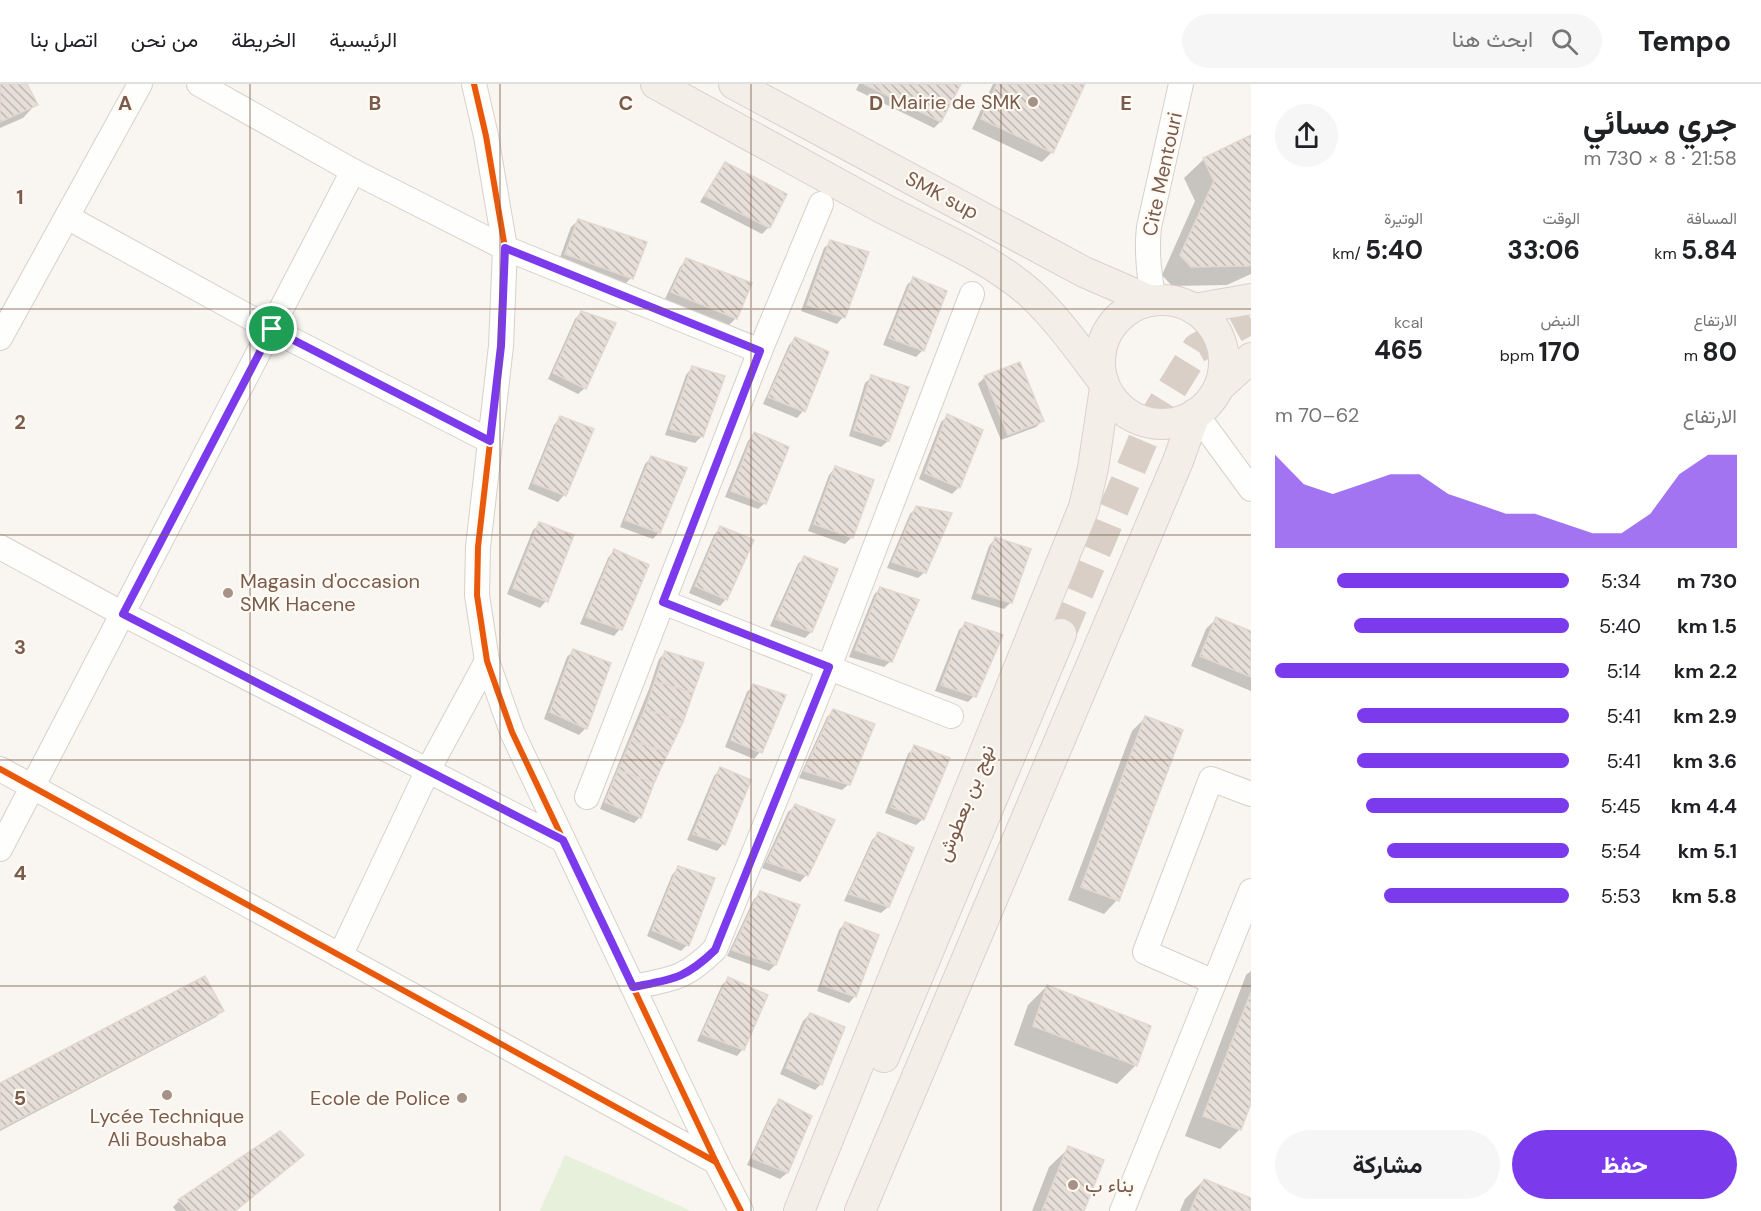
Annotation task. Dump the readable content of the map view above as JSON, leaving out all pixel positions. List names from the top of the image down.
{
  "streets": {
    "main road": ["SMK sup", "نهج بن بعطوش"],
    "street": ["Cite Mentouri"]
  },
  "crossings": [
    ["Cite Mentouri", "SMK sup"],
    ["Cite Mentouri", "نهج بن بعطوش"],
    ["SMK sup", "نهج بن بعطوش"]
  ],
  "places": [
    "Mairie de SMK",
    "Magasin d'occasion SMK Hacene",
    "Lycée Technique Ali Boushaba",
    "Ecole de Police",
    "بناء ب"
  ],
  "page": {
    "header": "Tempo",
    "search": "ابحث هنا",
    "nav": [
      "الرئيسية",
      "الخريطة",
      "من نحن",
      "اتصل بنا"
    ],
    "heading": ["جري مسائي", "21:58 · 8 × 730 m"],
    "stats": [
      ["المسافة", "5.84 km"],
      ["الوقت", "33:06"],
      ["الوتيرة", "5:40 /km"],
      ["الارتفاع", "80 m"],
      ["النبض", "170 bpm"],
      ["kcal", "465"]
    ],
    "chart": ["الارتفاع", "62–70 m"],
    "list": [
      {
        "name": "730 m",
        "note": "5:34"
      },
      {
        "name": "1.5 km",
        "note": "5:40"
      },
      {
        "name": "2.2 km",
        "note": "5:14"
      },
      {
        "name": "2.9 km",
        "note": "5:41"
      },
      {
        "name": "3.6 km",
        "note": "5:41"
      },
      {
        "name": "4.4 km",
        "note": "5:45"
      },
      {
        "name": "5.1 km",
        "note": "5:54"
      },
      {
        "name": "5.8 km",
        "note": "5:53"
      }
    ],
    "buttons": ["حفظ", "مشاركة"]
  },
  "grid": {
    "columns": [
      "A",
      "B",
      "C",
      "D",
      "E"
    ],
    "rows": [
      "1",
      "2",
      "3",
      "4",
      "5"
    ]
  }
}
